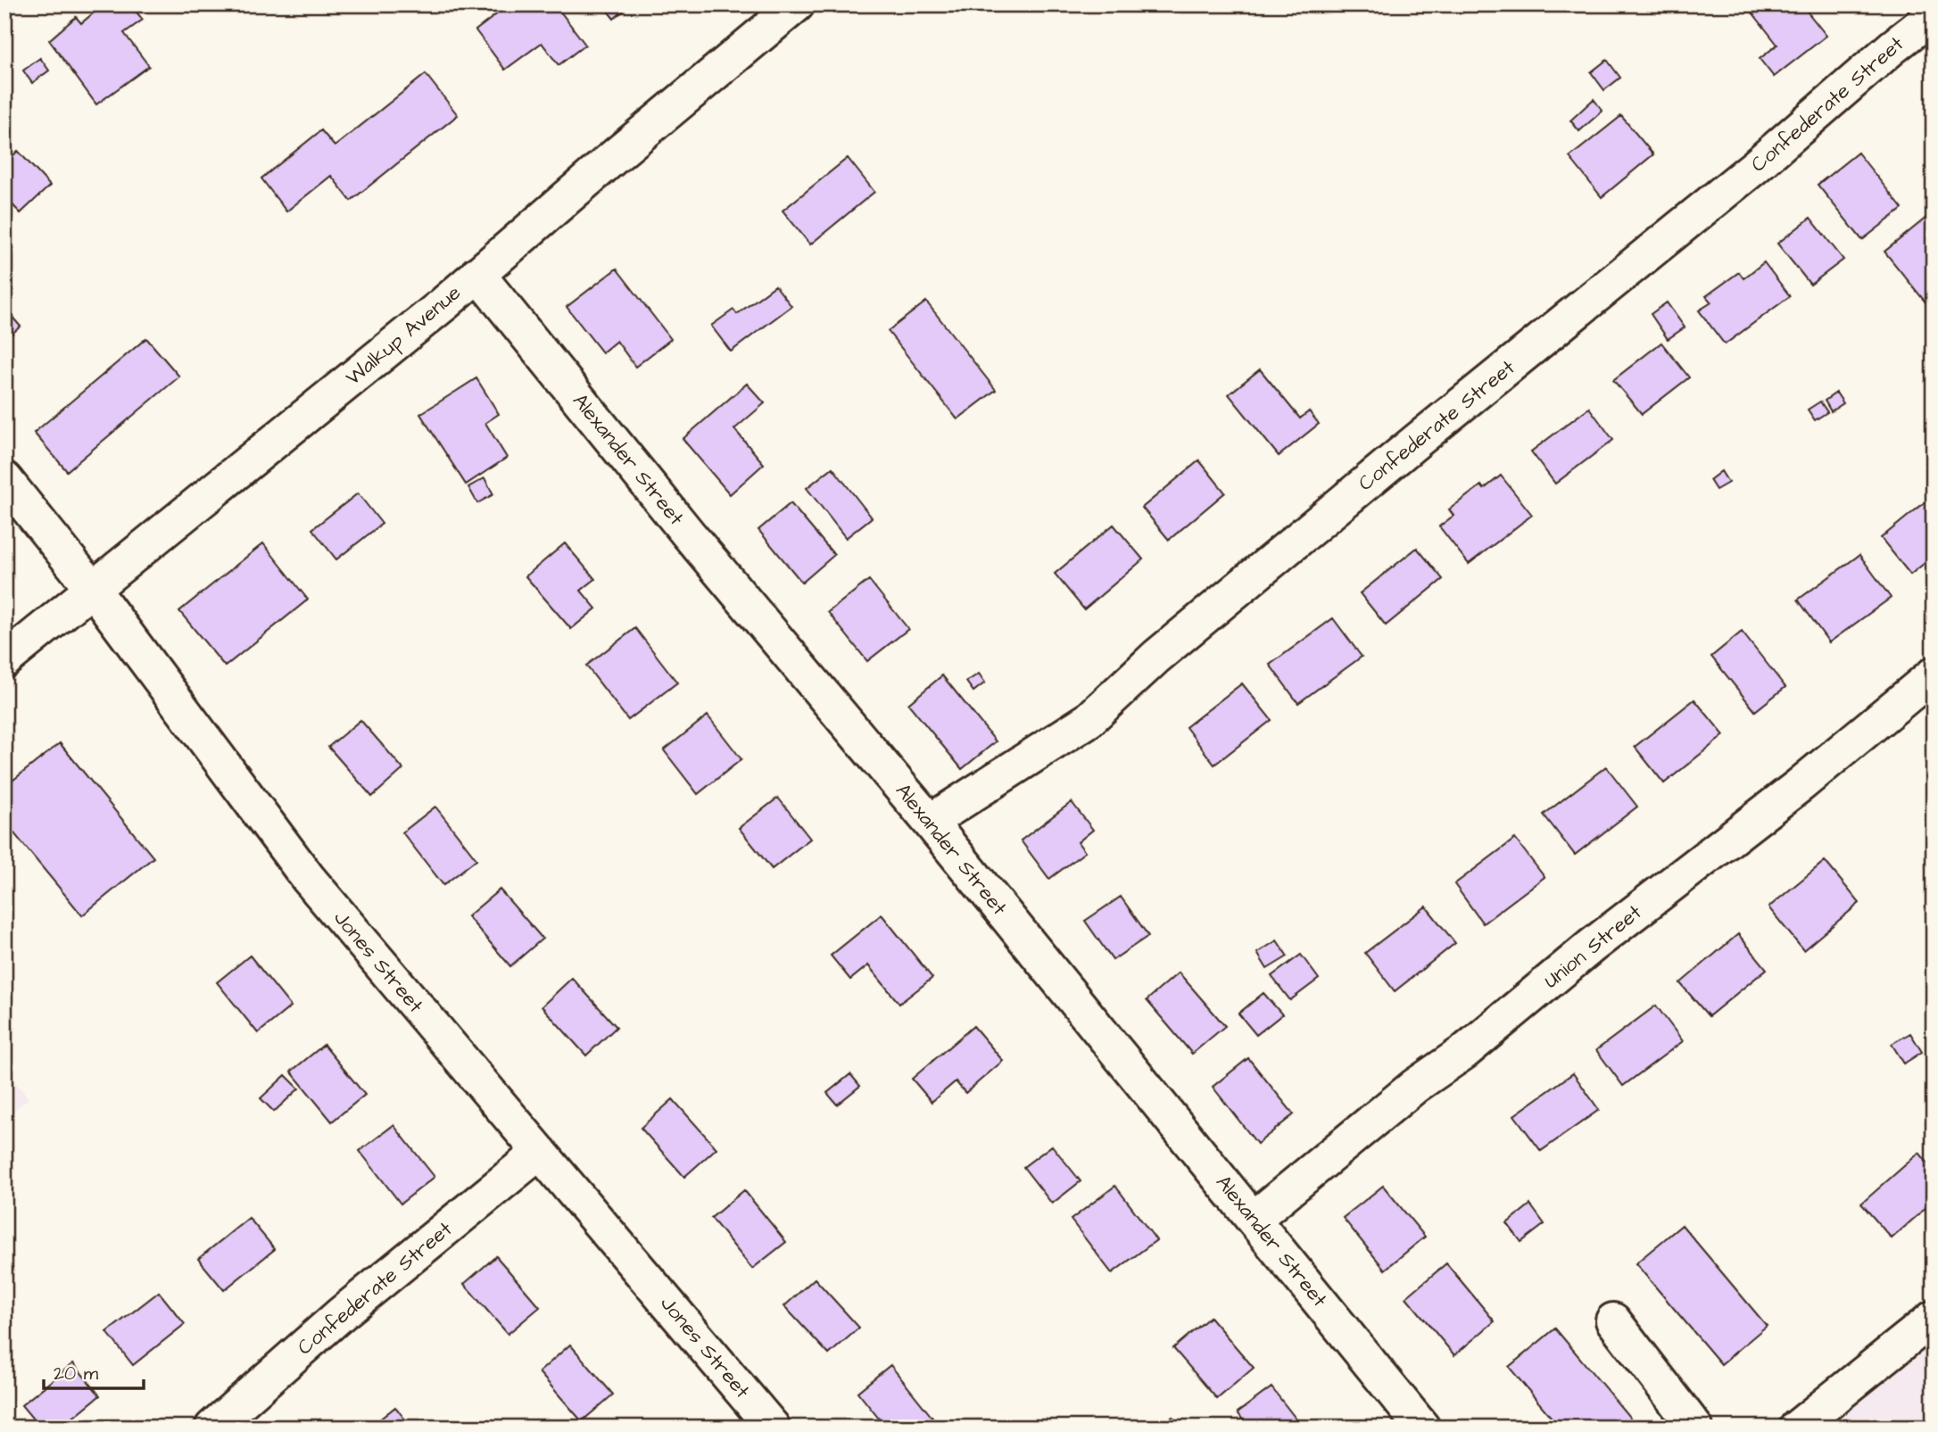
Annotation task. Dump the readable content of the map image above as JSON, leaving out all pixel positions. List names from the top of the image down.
{
  "streets": {
    "street": [
      "Confederate Street",
      "Walkup Avenue",
      "Alexander Street",
      "Union Street",
      "Jones Street"
    ]
  },
  "crossings": [
    ["Confederate Street", "Alexander Street"],
    ["Confederate Street", "Jones Street"],
    ["Walkup Avenue", "Alexander Street"],
    ["Walkup Avenue", "Jones Street"],
    ["Alexander Street", "Union Street"]
  ],
  "scale_bar": "20 m"
}
